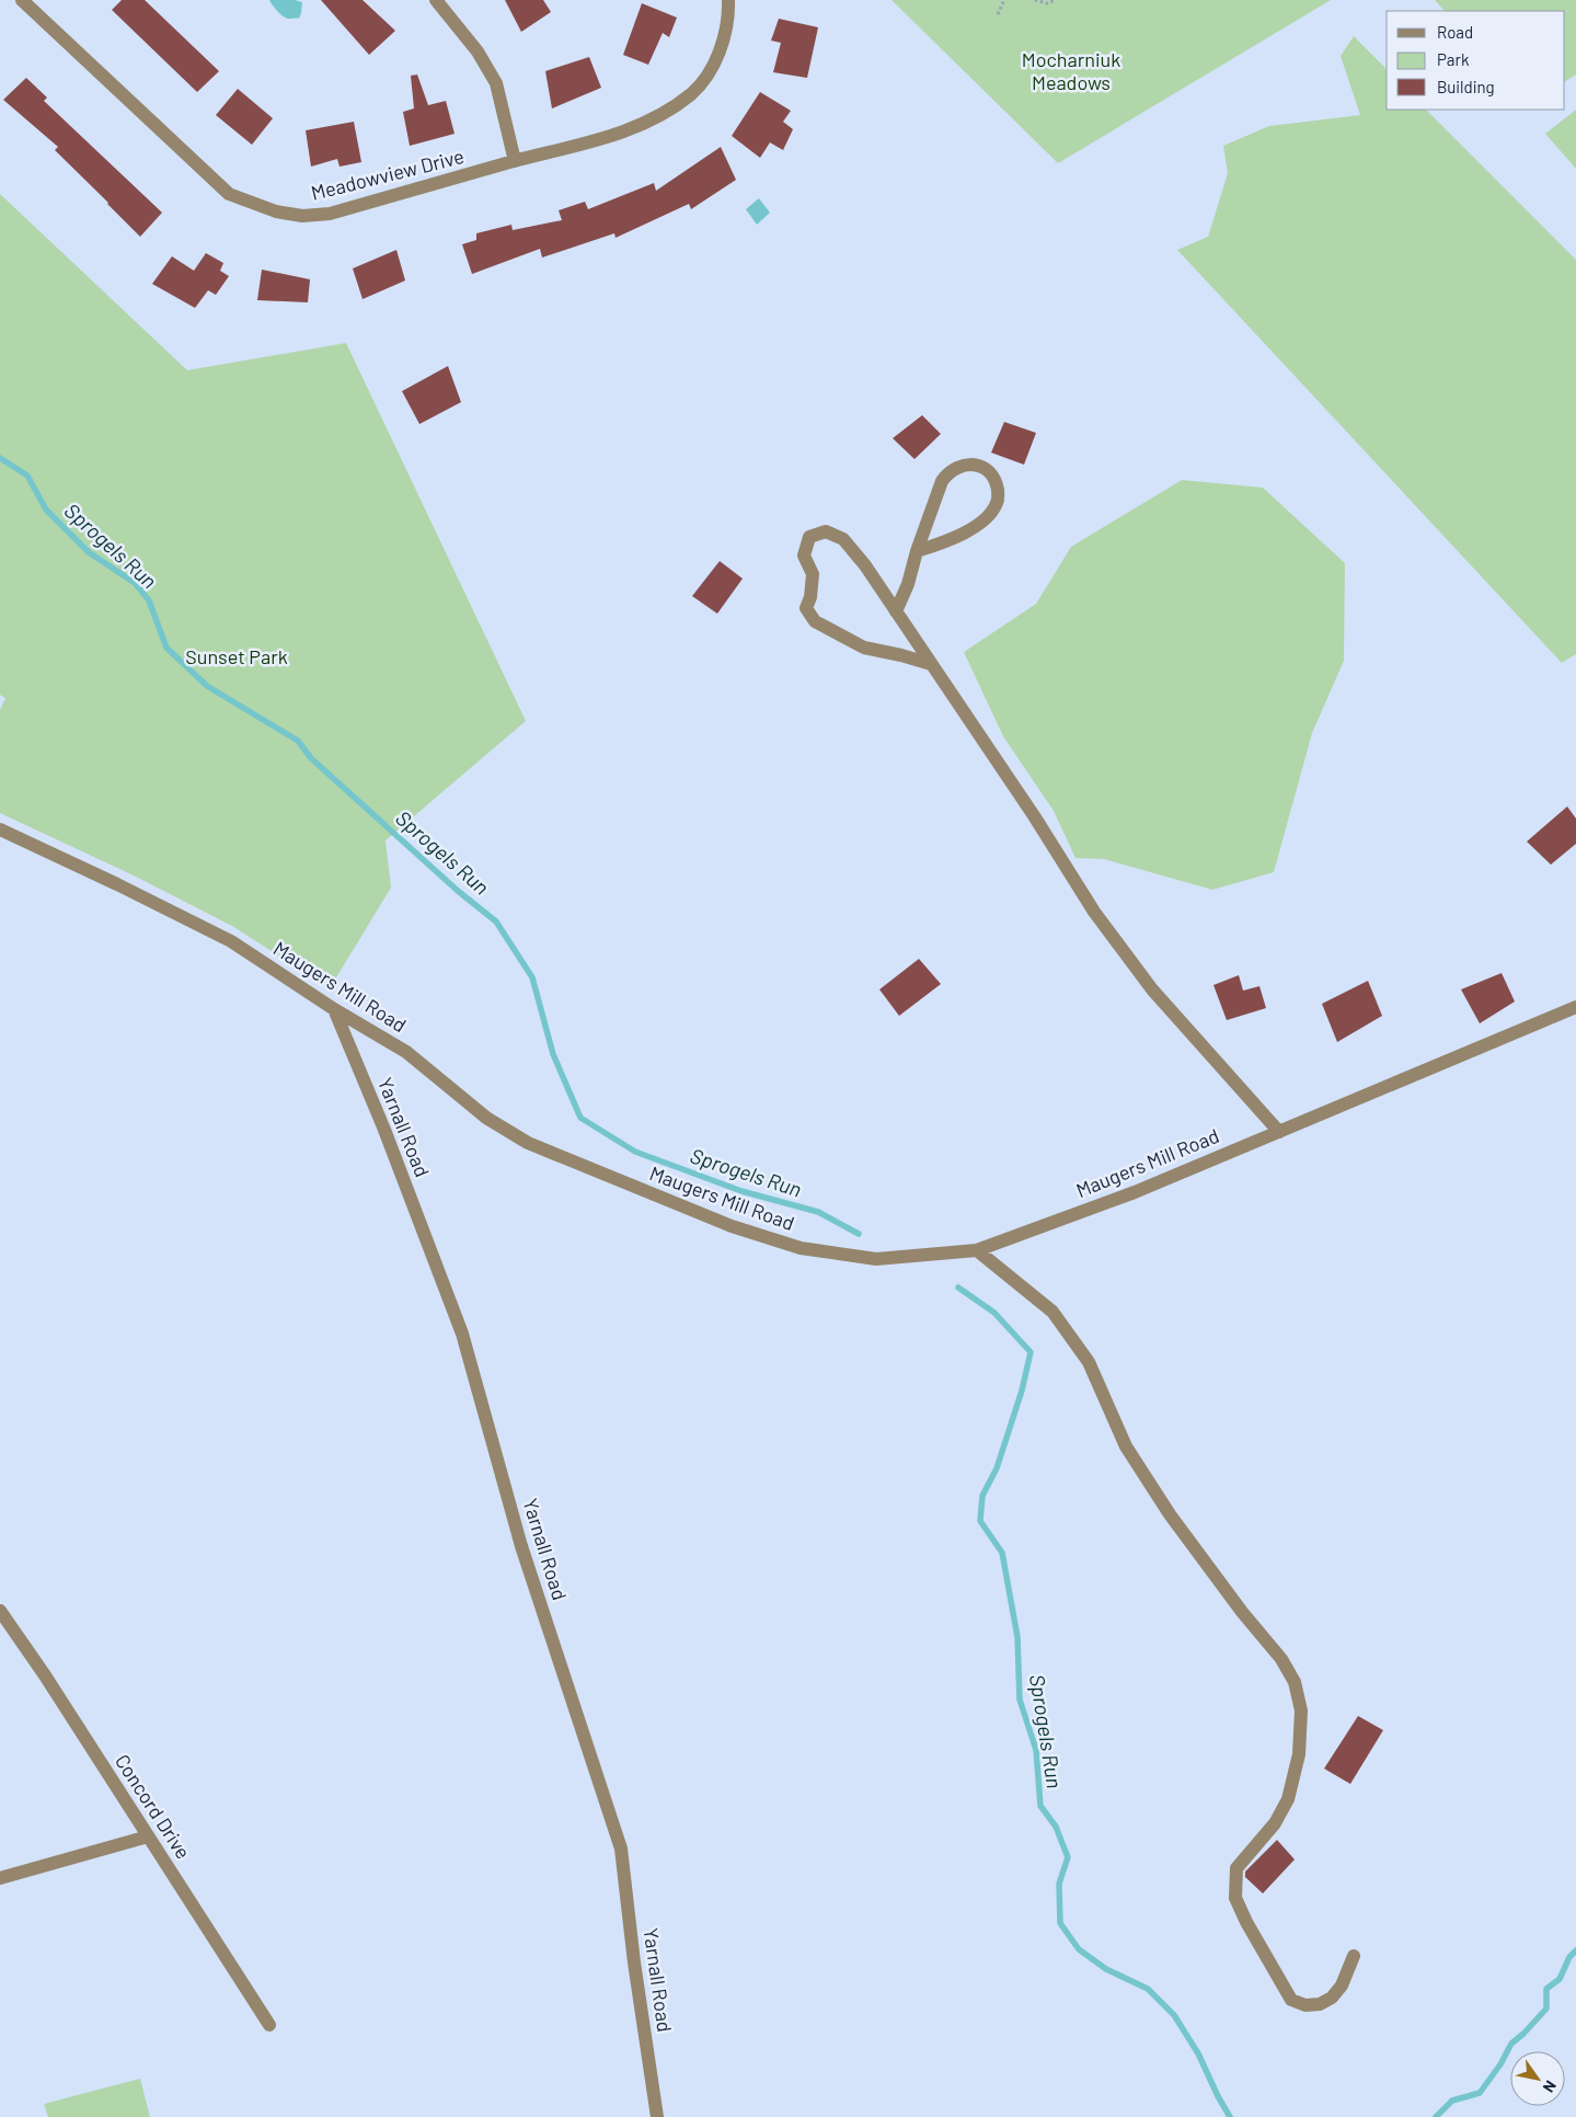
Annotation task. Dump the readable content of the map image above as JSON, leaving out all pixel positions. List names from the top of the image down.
{
  "streets": {
    "street": [
      "Meadowview Drive",
      "Maugers Mill Road",
      "Yarnall Road",
      "Concord Drive"
    ]
  },
  "crossings": [
    ["Maugers Mill Road", "Yarnall Road"]
  ],
  "water": ["Sprogels Run"],
  "parks": ["Mocharniuk Meadows", "Sunset Park"],
  "legend": ["Road", "Park", "Building"],
  "north": "bottom right"
}
